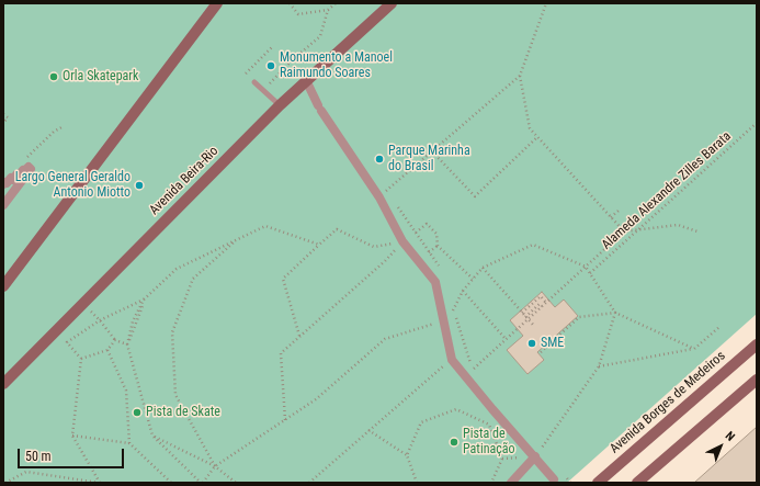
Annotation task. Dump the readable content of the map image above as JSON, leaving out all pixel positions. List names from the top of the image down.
{
  "streets": {
    "main road": ["Avenida Beira-Rio", "Avenida Borges de Medeiros"],
    "path": ["Alameda Alexandre Zilles Barata"]
  },
  "places": [
    "Monumento a Manoel Raimundo Soares",
    "Orla Skatepark",
    "Parque Marinha do Brasil",
    "Largo General Geraldo Antonio Miotto",
    "SME",
    "Pista de Skate",
    "Pista de Patinação"
  ],
  "scale_bar": "50 m",
  "north": "top right"
}
